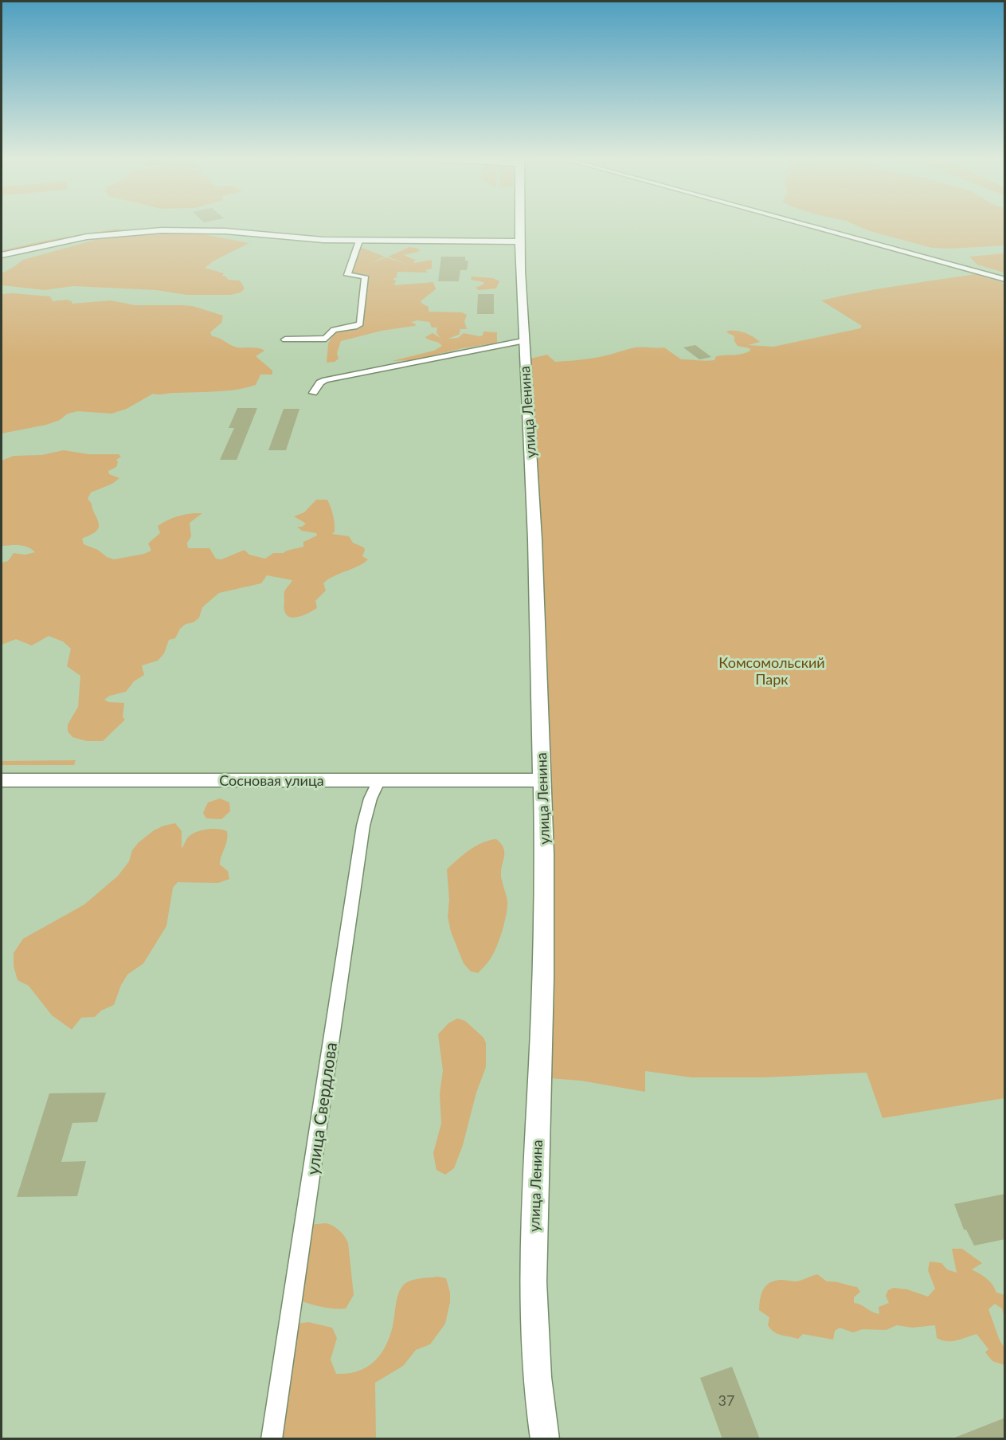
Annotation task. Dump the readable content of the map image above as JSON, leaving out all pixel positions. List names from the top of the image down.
{
  "streets": {
    "main road": ["улица Ленина", "Сосновая улица"],
    "street": ["улица Свердлова"]
  },
  "crossings": [
    ["улица Ленина", "Сосновая улица"],
    ["Сосновая улица", "улица Свердлова"]
  ],
  "parks": ["Комсомольский Парк"],
  "house_numbers": ["37"]
}
